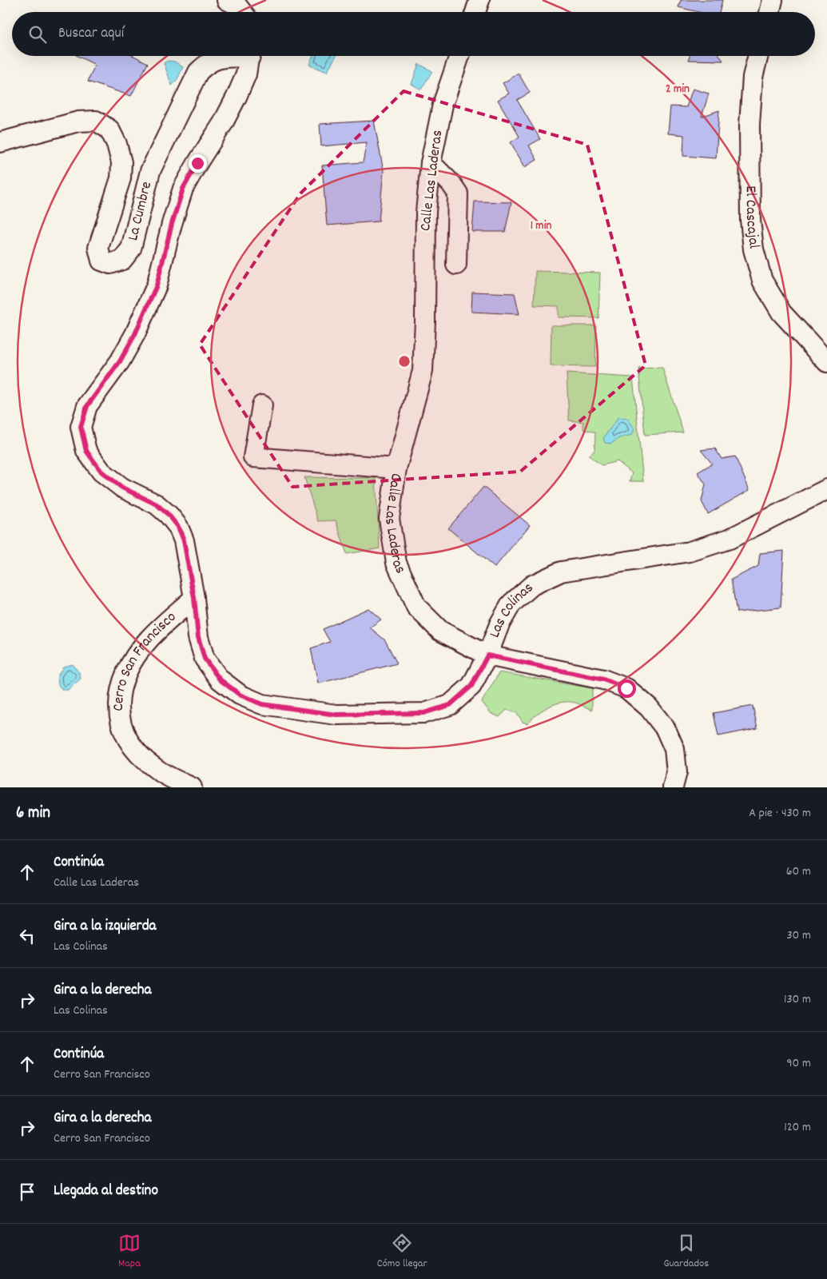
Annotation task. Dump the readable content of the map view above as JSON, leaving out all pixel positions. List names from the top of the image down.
{
  "streets": {
    "street": [
      "Calle Las Laderas",
      "La Cumbre",
      "El Cascajal",
      "Las Colinas",
      "Cerro San Francisco"
    ]
  },
  "crossings": [
    ["Calle Las Laderas", "Las Colinas"],
    ["Las Colinas", "Cerro San Francisco"]
  ],
  "page": {
    "search": "Buscar aquí",
    "heading": ["6 min", "A pie · 430 m"],
    "list": [
      ["Continúa", "Calle Las Laderas", "60 m"],
      ["Gira a la izquierda", "Las Colinas", "30 m"],
      ["Gira a la derecha", "Las Colinas", "130 m"],
      ["Continúa", "Cerro San Francisco", "90 m"],
      ["Gira a la derecha", "Cerro San Francisco", "120 m"],
      "Llegada al destino"
    ],
    "nav": ["Mapa", "Cómo llegar", "Guardados"]
  },
  "rings": ["2 min", "1 min"]
}
